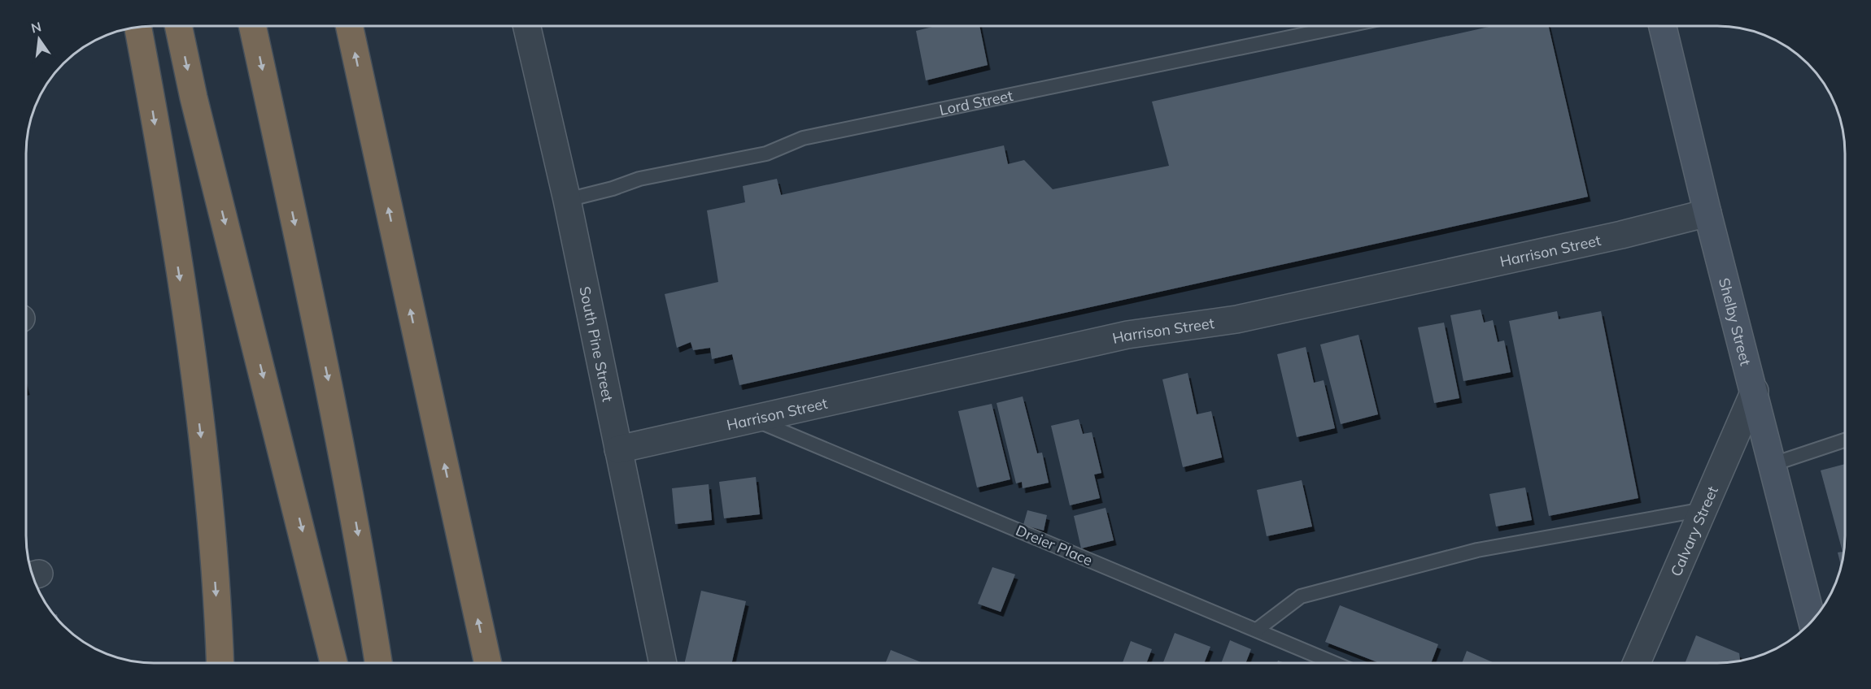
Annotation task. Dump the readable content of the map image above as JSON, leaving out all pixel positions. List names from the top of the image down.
{
  "streets": {
    "main road": ["Shelby Street"],
    "street": ["Harrison Street", "South Pine Street", "Calvary Street"],
    "lane": ["Lord Street", "Dreier Place"]
  },
  "crossings": [
    ["Lord Street", "South Pine Street"],
    ["Harrison Street", "Shelby Street"],
    ["Harrison Street", "South Pine Street"],
    ["Harrison Street", "Dreier Place"],
    ["Shelby Street", "Calvary Street"]
  ],
  "north": "top"
}
